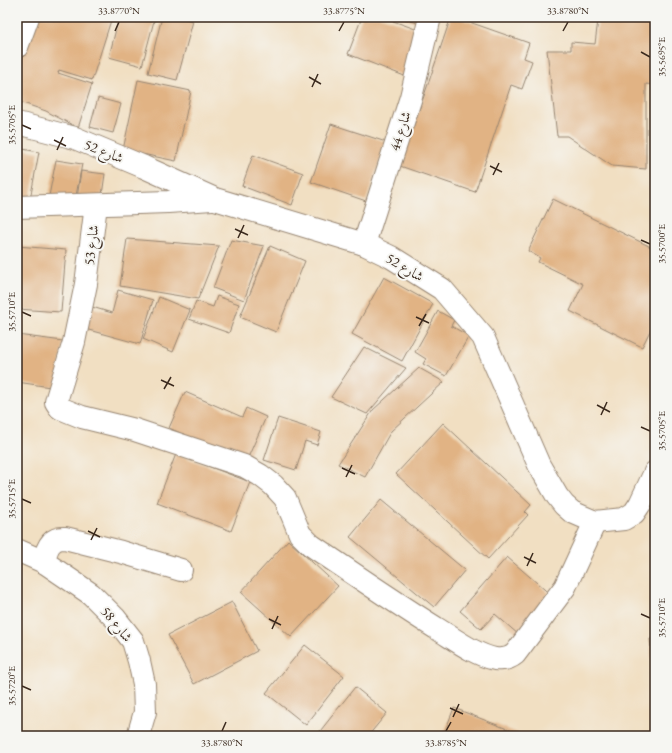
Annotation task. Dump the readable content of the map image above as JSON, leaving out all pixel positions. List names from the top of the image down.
{
  "streets": {
    "street": [
      "شارع 44",
      "شارع 52",
      "شارع 53",
      "شارع 58"
    ]
  },
  "crossings": [
    ["شارع 44", "شارع 52"],
    ["شارع 52", "شارع 53"]
  ],
  "coordinates": [
    "33.8770°N",
    "33.8775°N",
    "33.8780°N",
    "35.5695°E",
    "35.5705°E",
    "35.5700°E",
    "35.5710°E",
    "35.5715°E",
    "35.5720°E",
    "33.8785°N"
  ]
}
